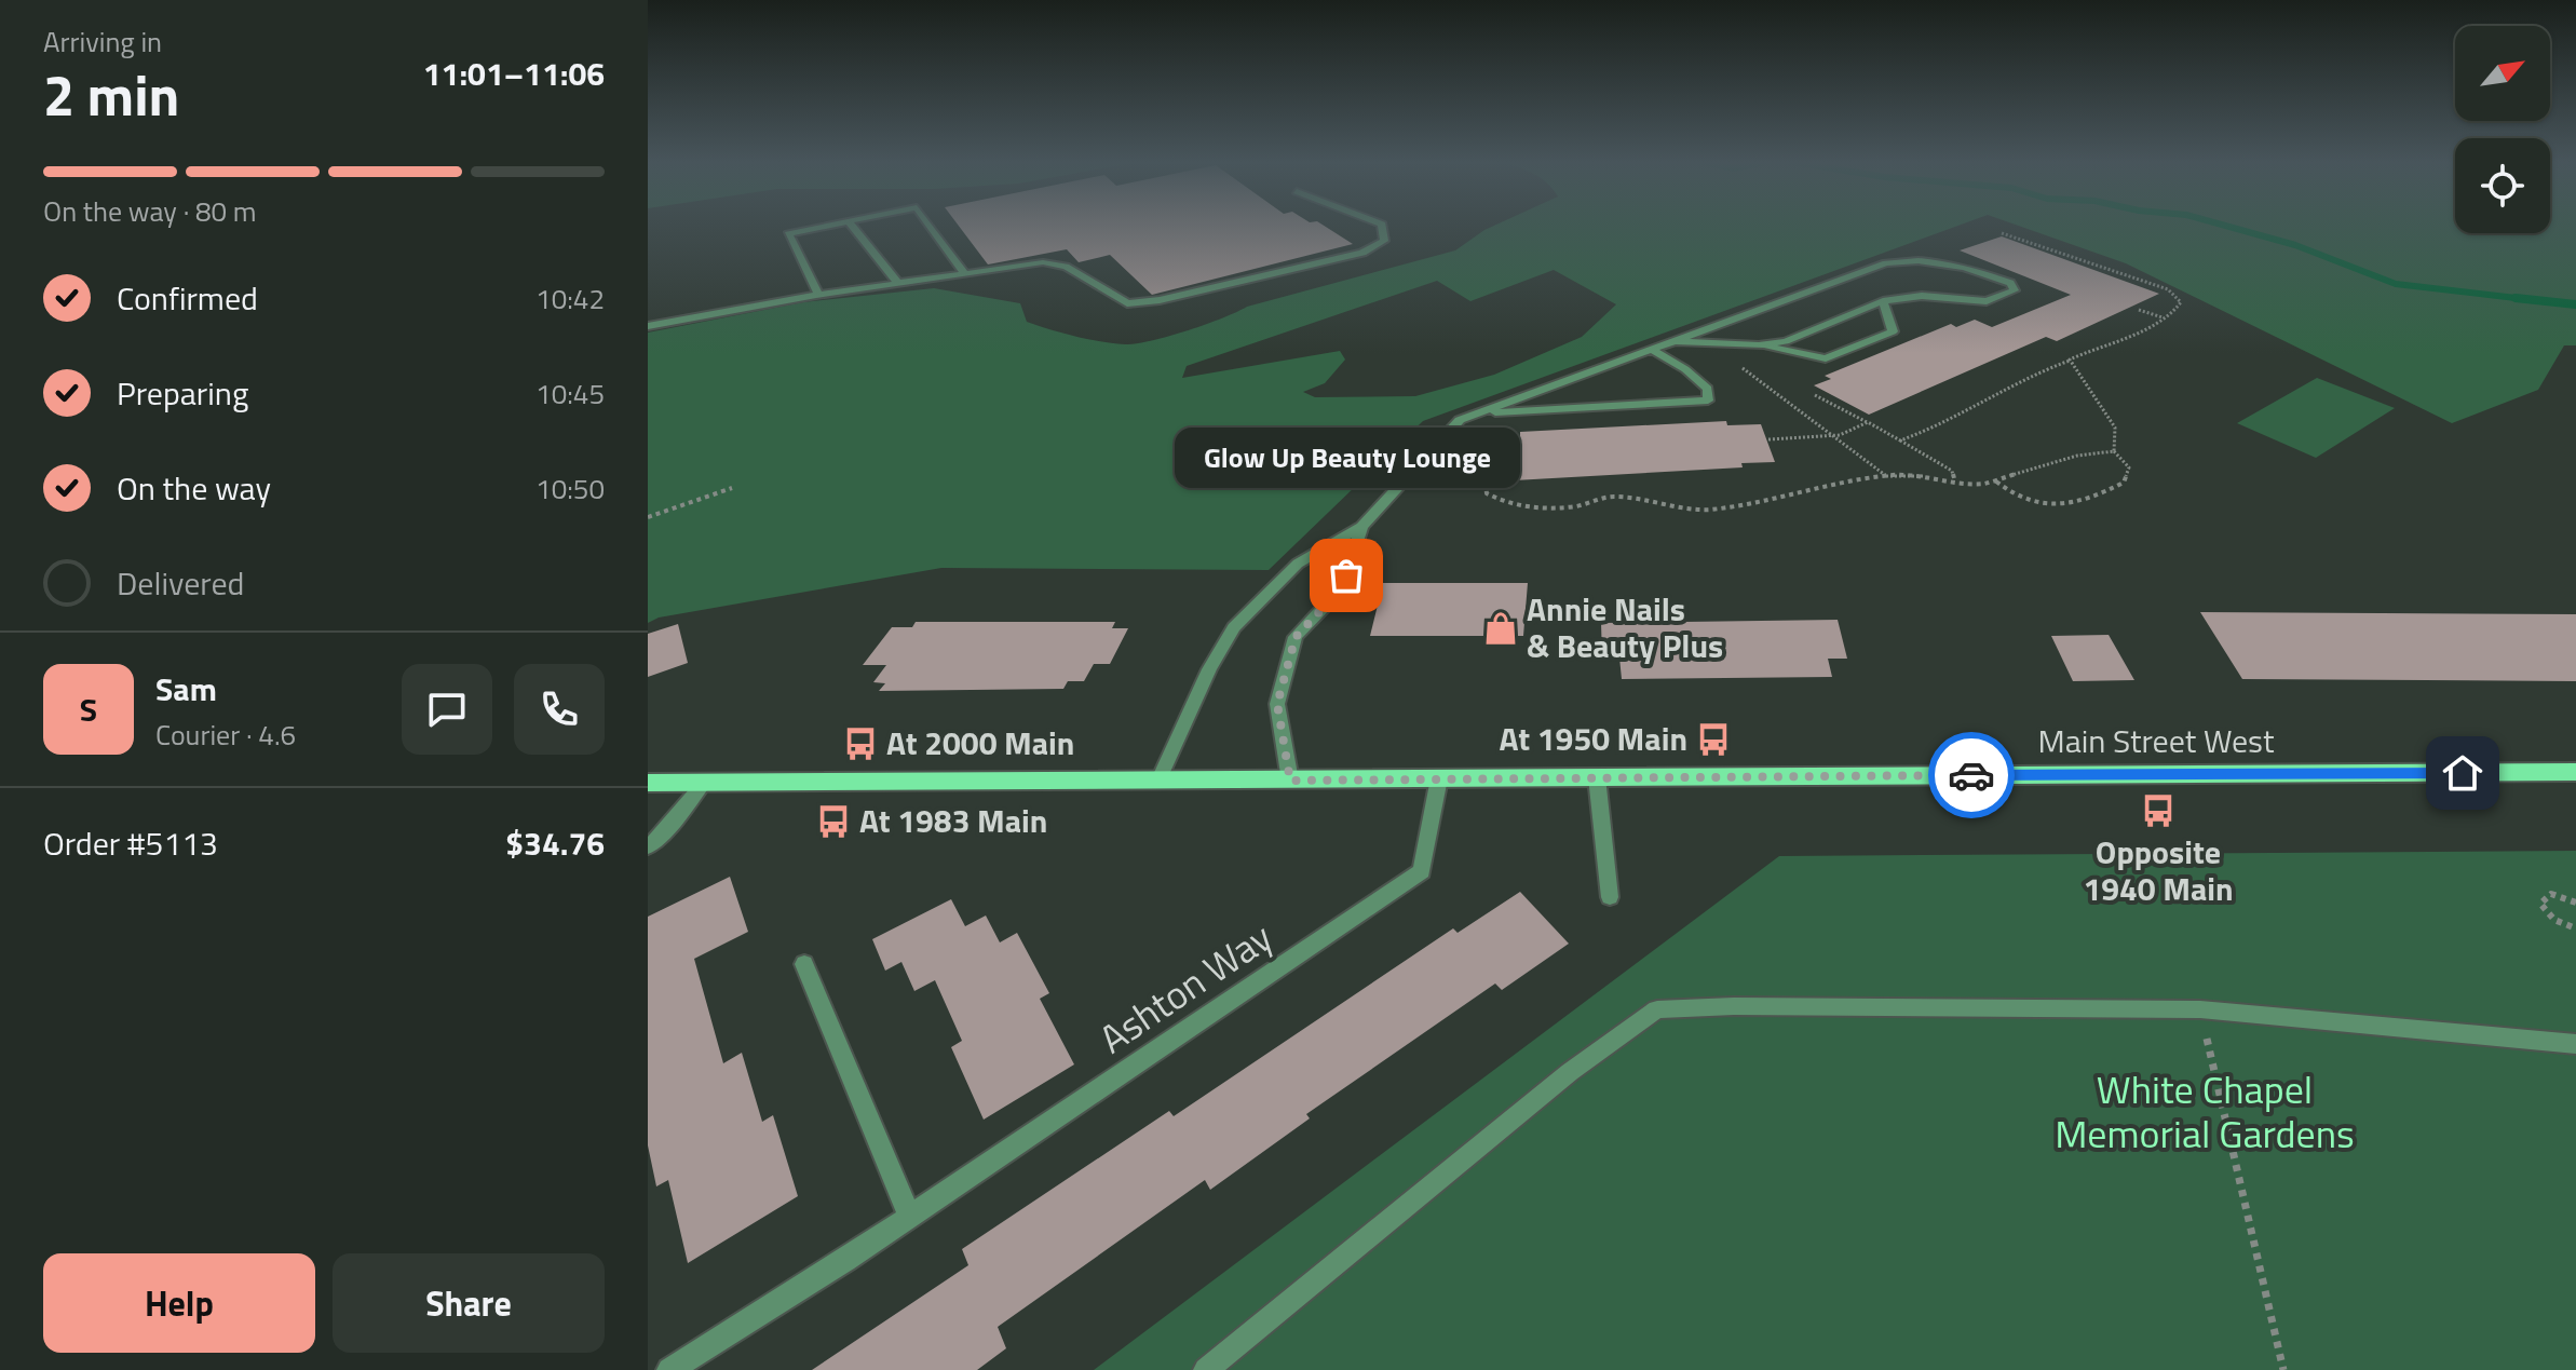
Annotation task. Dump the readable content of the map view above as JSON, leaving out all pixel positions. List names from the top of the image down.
{
  "streets": {
    "main road": ["Main Street West"],
    "lane": ["Ashton Way"]
  },
  "crossings": [
    ["Main Street West", "Ashton Way"]
  ],
  "parks": ["White Chapel Memorial Gardens"],
  "places": {
    "other": ["Glow Up Beauty Lounge"],
    "shop": ["Annie Nails & Beauty Plus"],
    "bus stop": [
      "At 1950 Main",
      "At 2000 Main",
      "Opposite 1940 Main",
      "At 1983 Main"
    ]
  },
  "north": "top right",
  "page": {
    "heading": ["2 min", "Arriving in", "11:01–11:06"],
    "panel": [
      "Sam",
      "Courier · 4.6",
      "Order #5113",
      "$34.76"
    ],
    "bar": "On the way · 80 m",
    "list": [
      ["Confirmed", "10:42"],
      ["Preparing", "10:45"],
      ["On the way", "10:50"],
      "Delivered"
    ],
    "bubble": "Glow Up Beauty Lounge",
    "round": "S",
    "buttons": ["Help", "Share"]
  }
}
